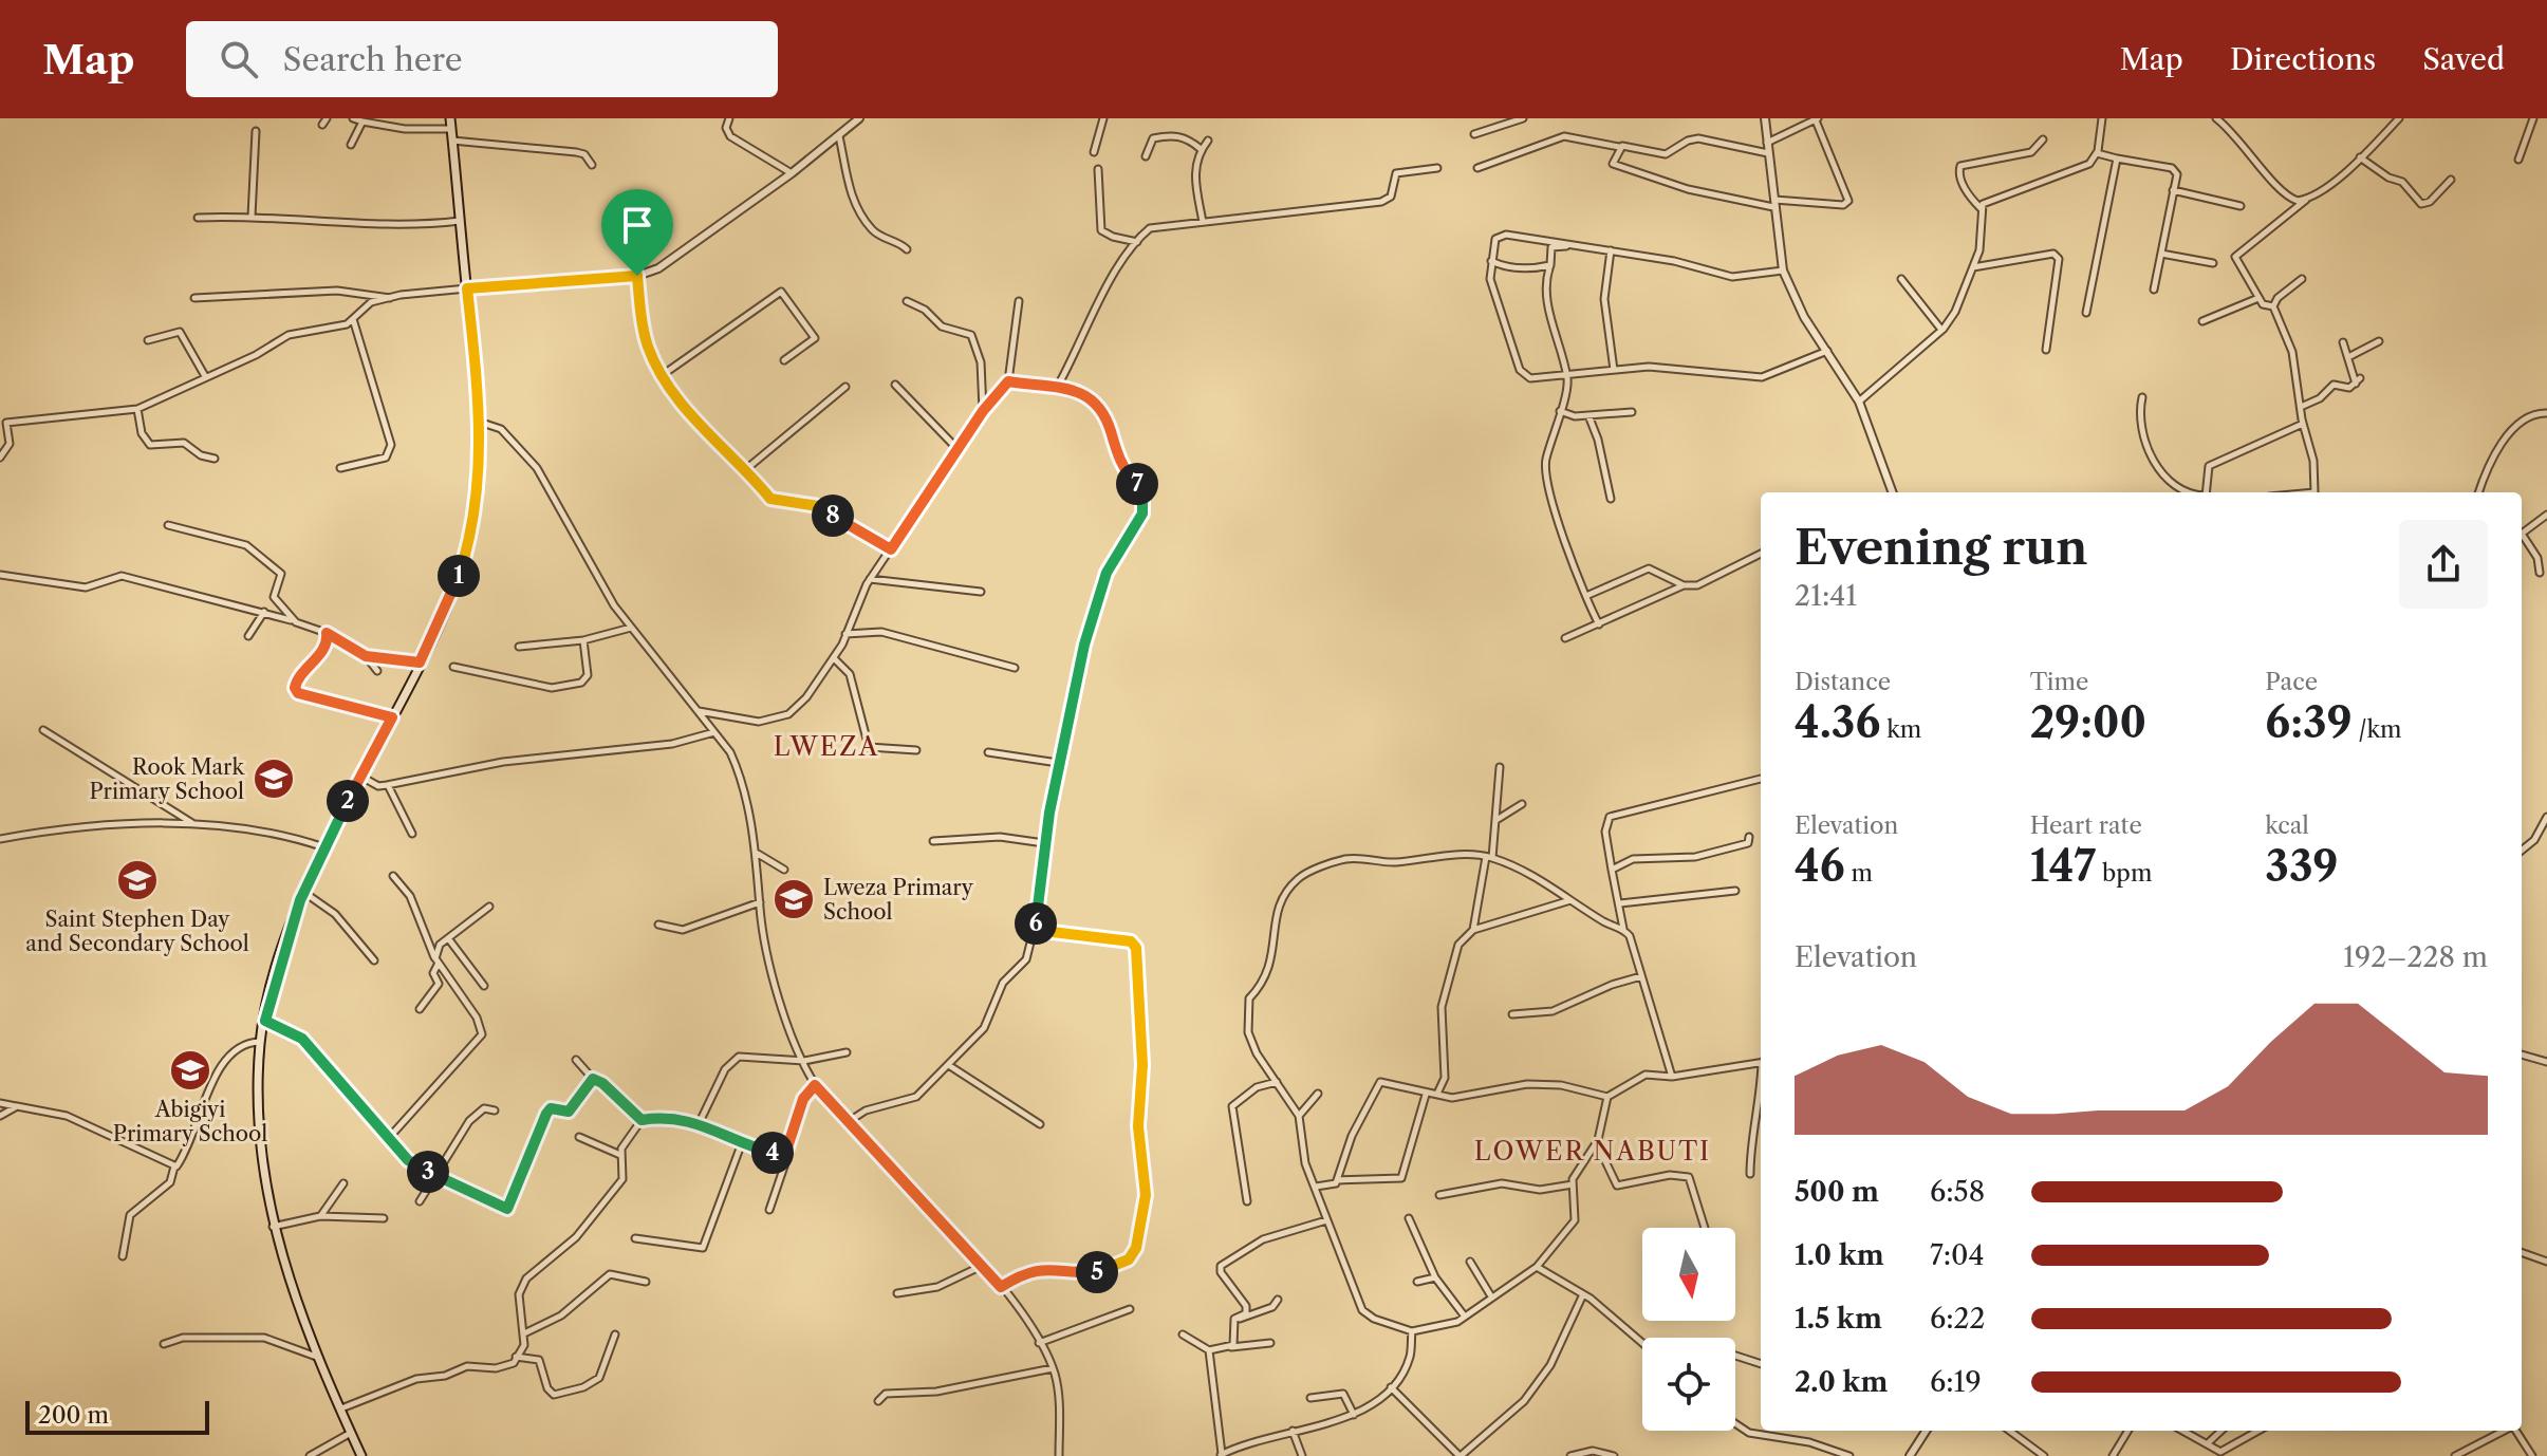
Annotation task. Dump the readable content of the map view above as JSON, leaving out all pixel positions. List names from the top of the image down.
{
  "districts": ["LWEZA", "LOWER NABUTI"],
  "places": {
    "school or university": [
      "Rook Mark Primary School",
      "Saint Stephen Day and Secondary School",
      "Lweza Primary School",
      "Abigiyi Primary School"
    ]
  },
  "scale_bar": "200 m",
  "north": "bottom",
  "page": {
    "header": "Map",
    "search": "Search here",
    "nav": ["Map", "Directions", "Saved"],
    "pins": [
      "7",
      "8",
      "1",
      "2",
      "6",
      "4",
      "3",
      "5"
    ],
    "heading": ["Evening run", "21:41"],
    "stats": [
      ["Distance", "4.36 km"],
      ["Time", "29:00"],
      ["Pace", "6:39 /km"],
      ["Elevation", "46 m"],
      ["Heart rate", "147 bpm"],
      ["kcal", "339"]
    ],
    "chart": ["Elevation", "192–228 m"],
    "list": [
      {
        "name": "500 m",
        "note": "6:58"
      },
      {
        "name": "1.0 km",
        "note": "7:04"
      },
      {
        "name": "1.5 km",
        "note": "6:22"
      },
      {
        "name": "2.0 km",
        "note": "6:19"
      }
    ],
    "scale": "200 m"
  }
}
